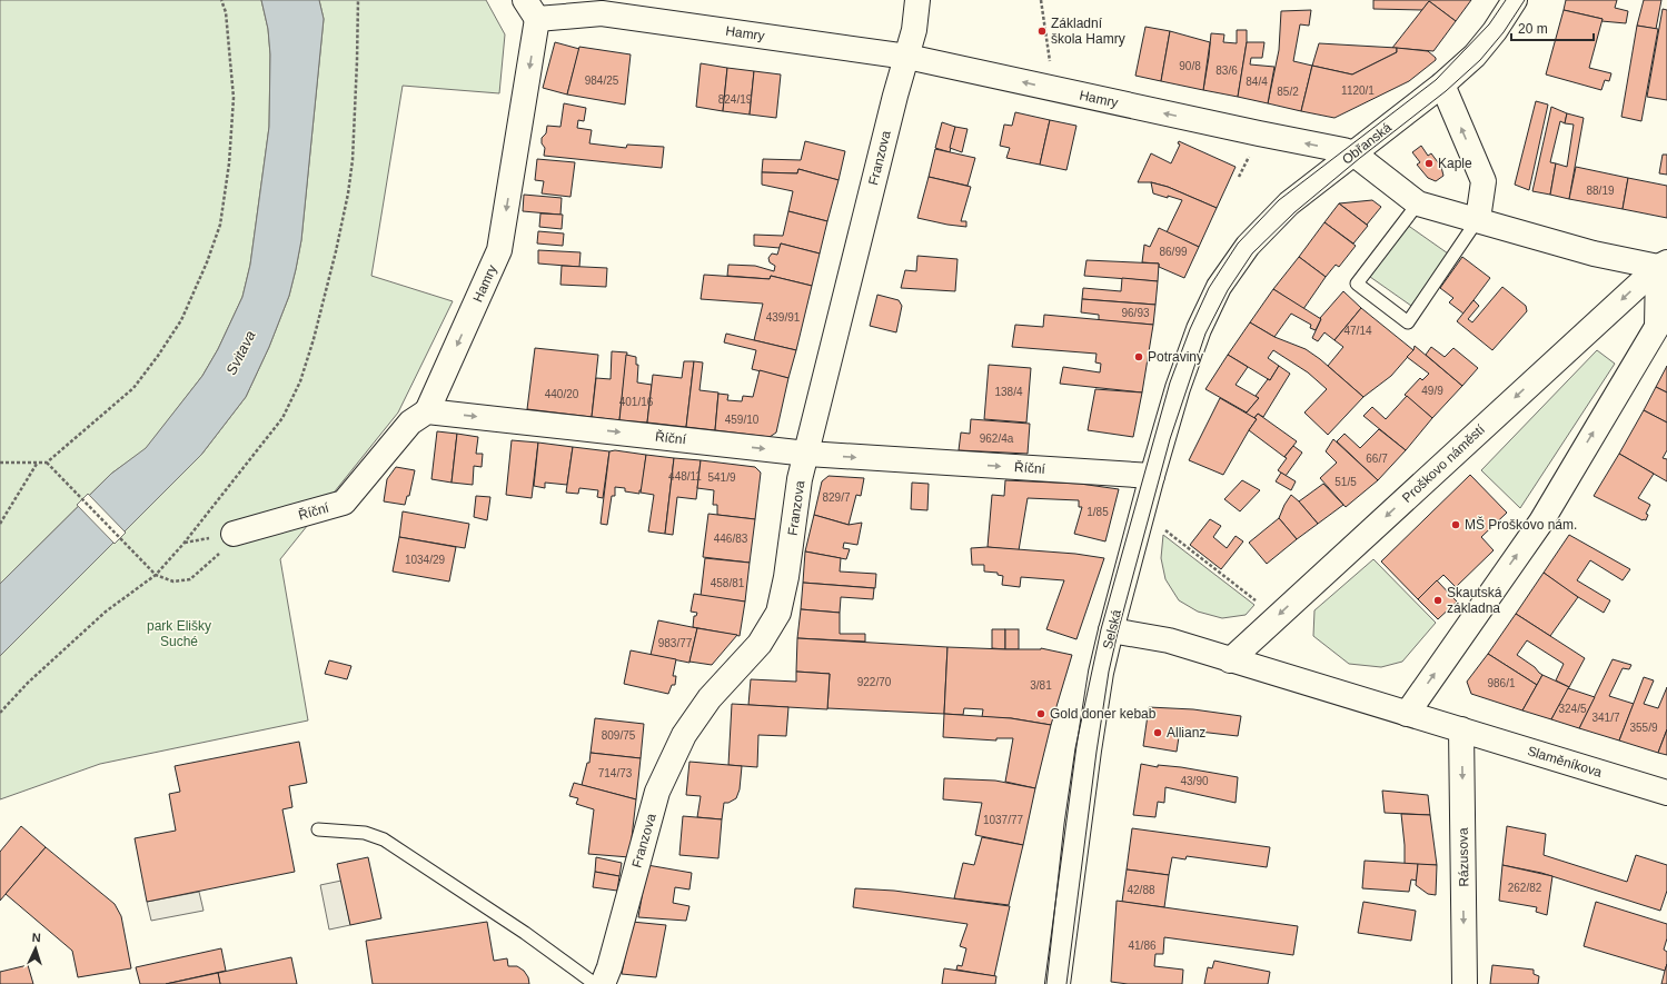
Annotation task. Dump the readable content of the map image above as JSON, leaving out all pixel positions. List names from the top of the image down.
{
  "streets": {
    "street": [
      "Hamry",
      "Obřanská",
      "Franzova",
      "Říční",
      "Proškovo náměstí",
      "Selská",
      "Slaměníkova",
      "Rázusova"
    ]
  },
  "crossings": [
    ["Hamry", "Obřanská"],
    ["Hamry", "Franzova"],
    ["Hamry", "Říční"],
    ["Obřanská", "Selská"],
    ["Franzova", "Říční"],
    ["Říční", "Selská"],
    ["Slaměníkova", "Rázusova"]
  ],
  "one_way": ["Říční", "Rázusova"],
  "water": ["Svitava"],
  "parks": ["park Elišky Suché"],
  "places": [
    "Základní škola Hamry",
    "Kaple",
    "Potraviny",
    "MŠ Proškovo nám.",
    "Skautská základna",
    "Gold doner kebab",
    "Allianz"
  ],
  "house_numbers": [
    "90/8",
    "83/6",
    "984/25",
    "84/4",
    "1120/1",
    "85/2",
    "824/19",
    "88/19",
    "86/99",
    "96/93",
    "439/91",
    "47/14",
    "49/9",
    "138/4",
    "440/20",
    "401/16",
    "459/10",
    "962/4a",
    "66/7",
    "448/11",
    "541/9",
    "51/5",
    "829/7",
    "1/85",
    "446/83",
    "1034/29",
    "458/81",
    "983/77",
    "922/70",
    "986/1",
    "3/81",
    "324/5",
    "341/7",
    "355/9",
    "809/75",
    "714/73",
    "43/90",
    "1037/77",
    "262/82",
    "42/88",
    "41/86"
  ],
  "scale_bar": "20 m",
  "north": "top"
}
